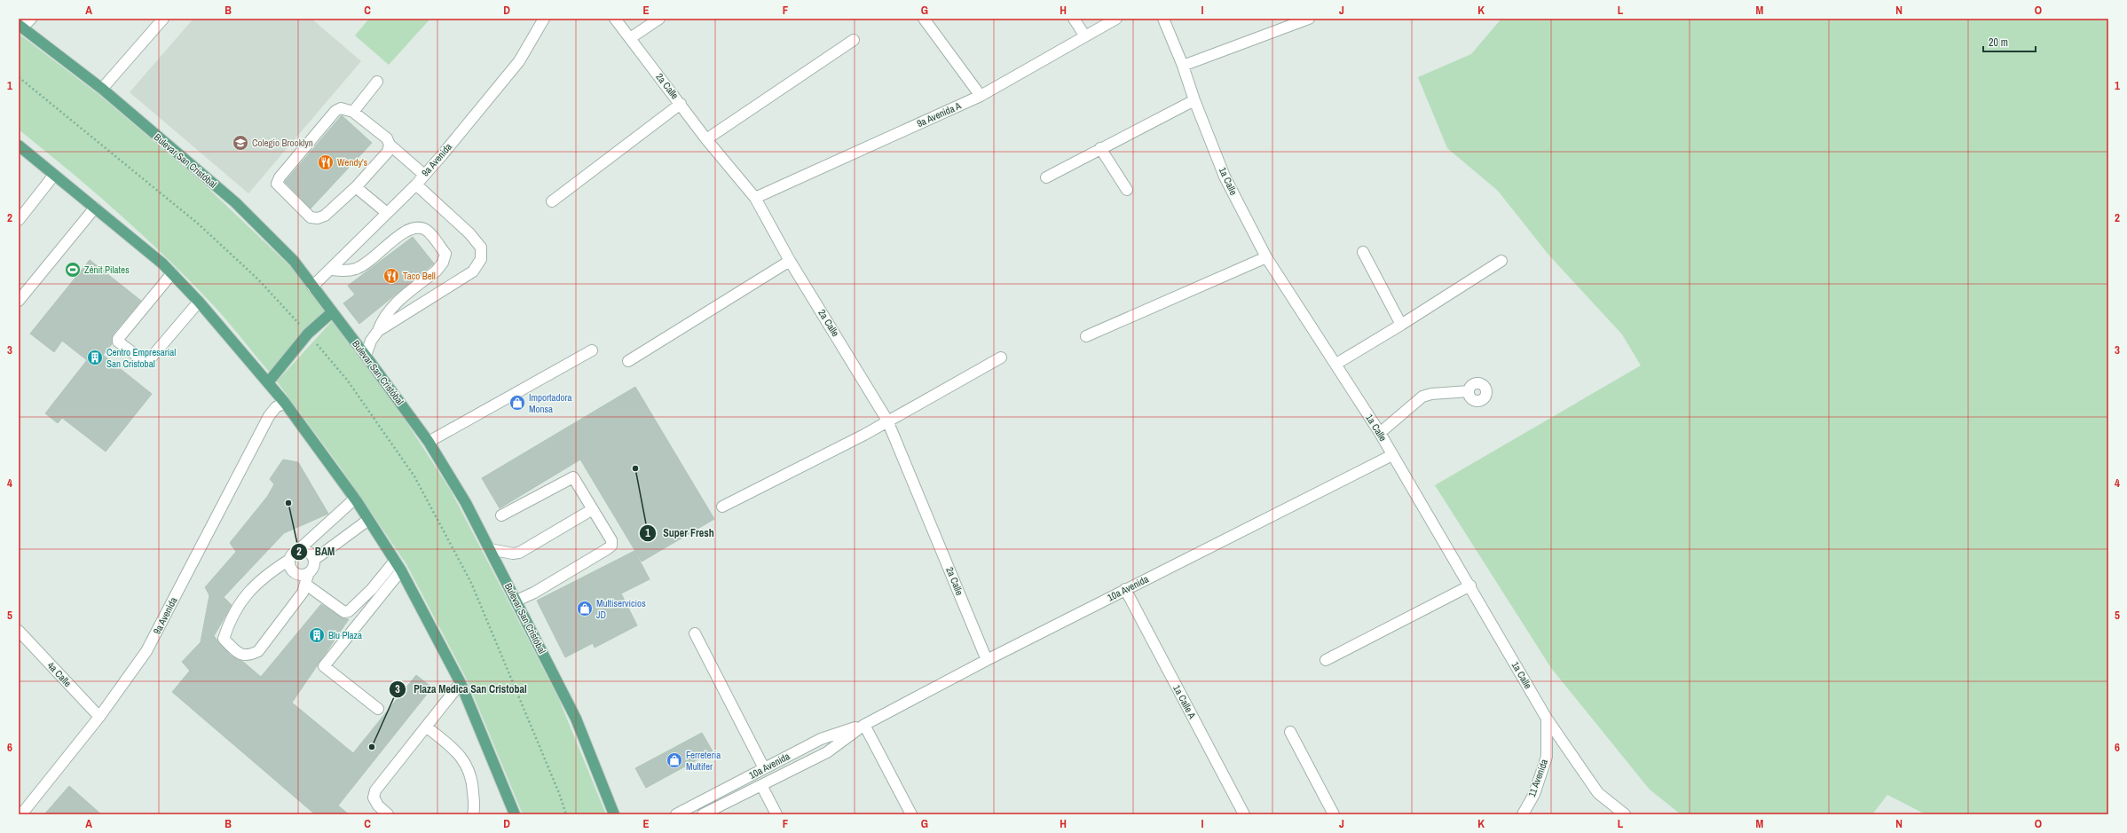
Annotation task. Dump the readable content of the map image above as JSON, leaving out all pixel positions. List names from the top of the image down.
{
  "streets": {
    "main road": ["Bulevar San Cristóbal"],
    "street": [
      "2a Calle",
      "9a Avenida A",
      "9a Avenida",
      "1a Calle",
      "10a Avenida",
      "4a Calle",
      "1a Calle A",
      "11 Avenida"
    ]
  },
  "crossings": [
    ["2a Calle", "9a Avenida A"],
    ["2a Calle", "10a Avenida"],
    ["9a Avenida", "Bulevar San Cristóbal"],
    ["9a Avenida", "4a Calle"],
    ["1a Calle", "10a Avenida"],
    ["1a Calle", "11 Avenida"],
    ["10a Avenida", "1a Calle A"]
  ],
  "places": {
    "school or university": ["Colegio Brooklyn"],
    "restaurant": ["Wendy's", "Taco Bell"],
    "sports": ["Zénit Pilates"],
    "building": ["Centro Empresarial San Cristobal", "Blu Plaza"],
    "shop": ["Importadora Monsa", "Multiservicios JD", "Ferreteria Multifer"],
    "other": ["Super Fresh", "BAM", "Plaza Medica San Cristobal"]
  },
  "scale_bar": "20 m",
  "grid": {
    "columns": [
      "A",
      "B",
      "C",
      "D",
      "E",
      "F",
      "G",
      "H",
      "I",
      "J",
      "K",
      "L",
      "M",
      "N",
      "O"
    ],
    "rows": [
      "1",
      "2",
      "3",
      "4",
      "5",
      "6"
    ]
  }
}
